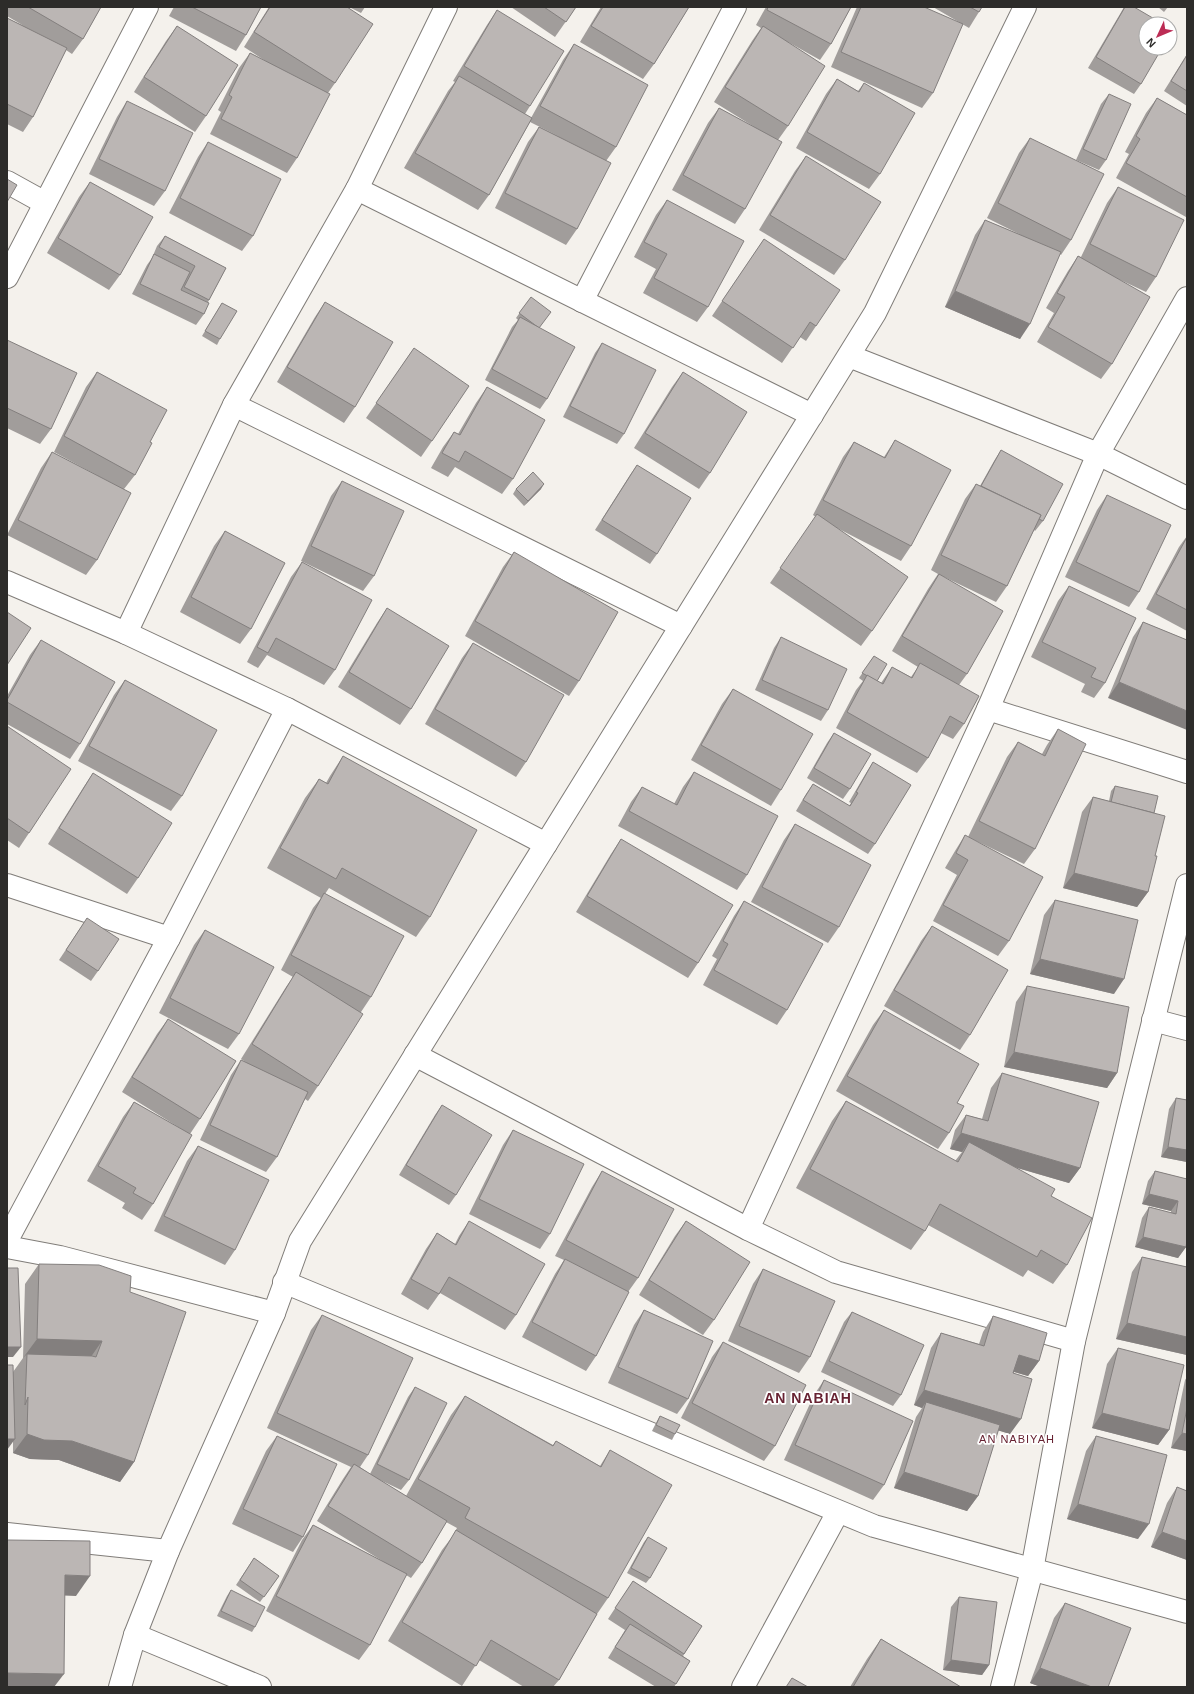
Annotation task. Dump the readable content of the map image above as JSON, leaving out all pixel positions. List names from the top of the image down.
{
  "districts": ["AN NABIAH", "AN NABIYAH"],
  "north": "bottom left"
}
